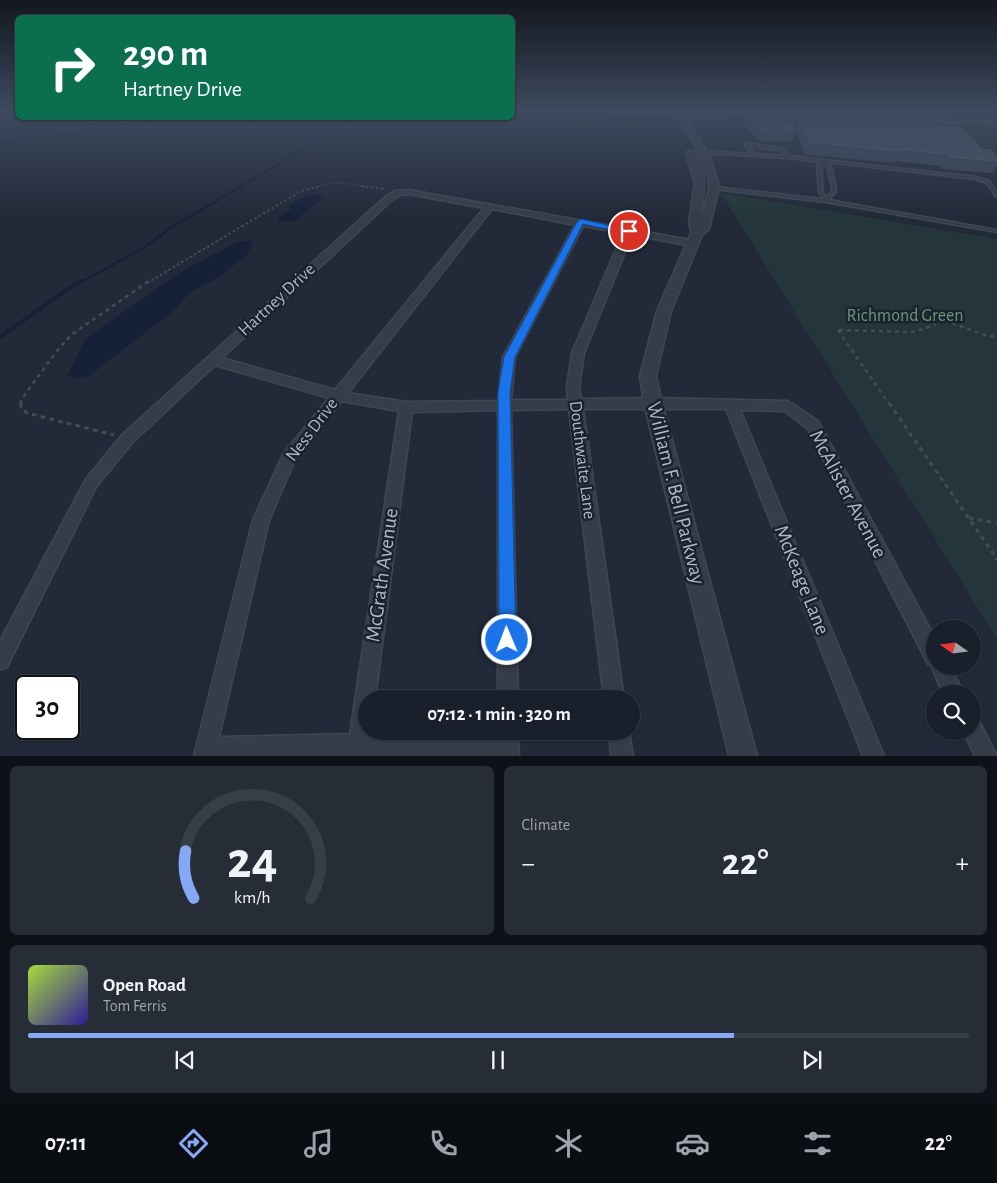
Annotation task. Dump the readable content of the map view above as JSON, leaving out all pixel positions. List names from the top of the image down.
{
  "streets": {
    "street": [
      "Hartney Drive",
      "Ness Drive",
      "Douthwaite Lane",
      "William F. Bell Parkway",
      "McAlister Avenue",
      "McGrath Avenue",
      "McKeage Lane"
    ]
  },
  "crossings": [
    ["Hartney Drive", "McAlister Avenue"],
    ["Ness Drive", "McAlister Avenue"],
    ["Douthwaite Lane", "McAlister Avenue"],
    ["William F. Bell Parkway", "McAlister Avenue"],
    ["McAlister Avenue", "McGrath Avenue"],
    ["McAlister Avenue", "McKeage Lane"]
  ],
  "parks": ["Richmond Green"],
  "north": "left",
  "page": {
    "turn": ["290 m", "Hartney Drive"],
    "limit": "30",
    "trip": "07:12 · 1 min · 320 m",
    "tile": "Climate",
    "heat": ["−", "22°", "+"],
    "song": ["Open Road", "Tom Ferris"],
    "tabs": ["07:11", "22°"],
    "gauge": ["24", "km/h"]
  }
}
